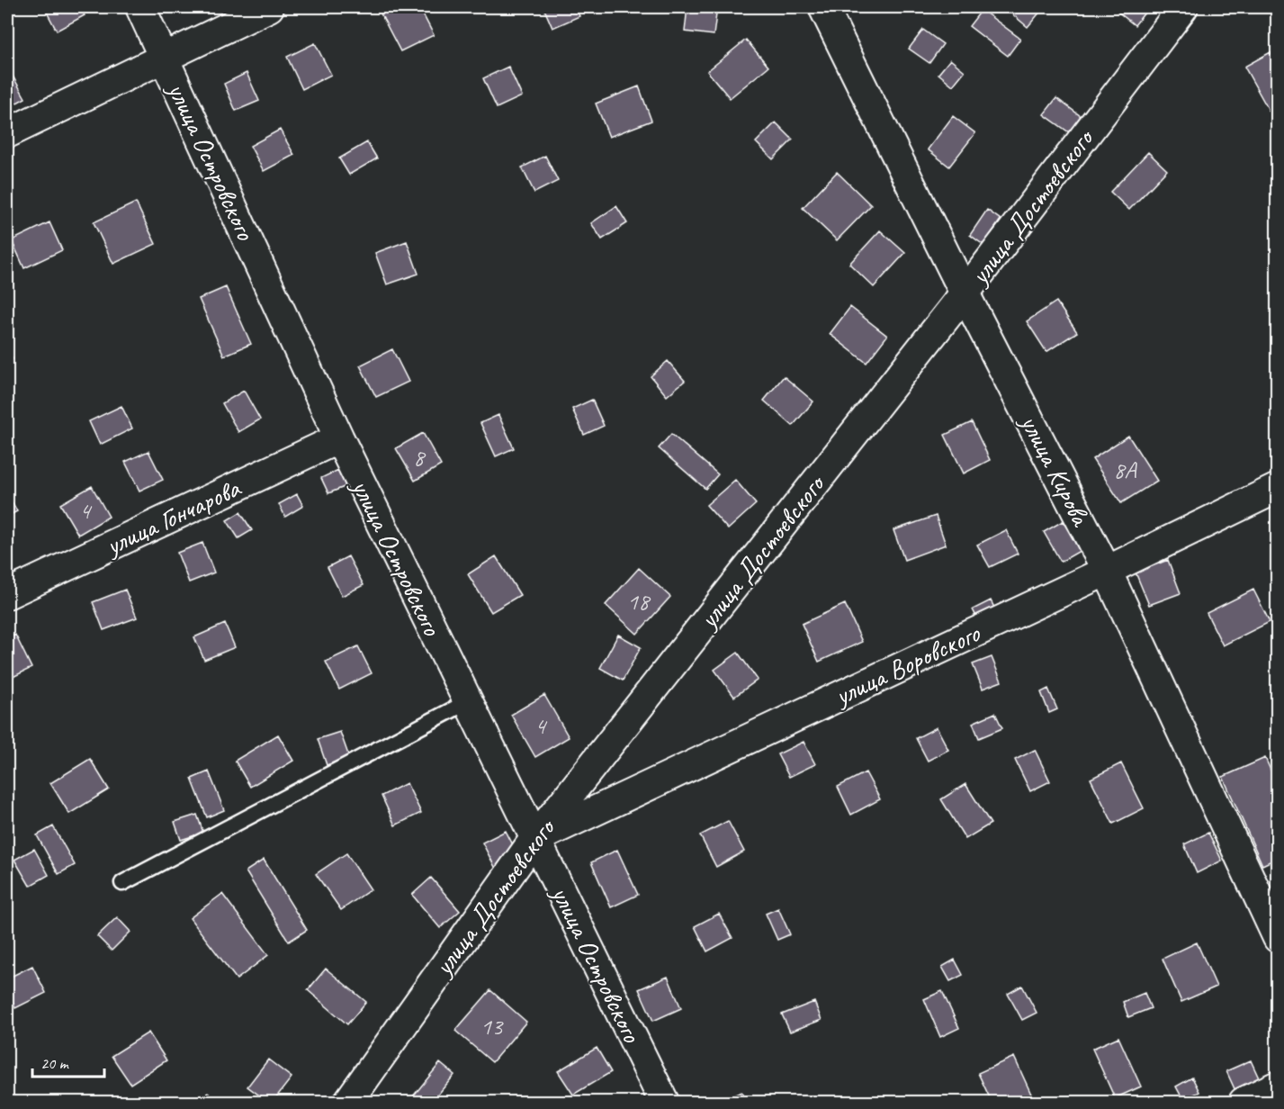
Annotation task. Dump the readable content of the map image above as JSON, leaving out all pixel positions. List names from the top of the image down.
{
  "streets": {
    "street": [
      "улица Островского",
      "улица Достоевского",
      "улица Кирова",
      "улица Гончарова",
      "улица Воровского"
    ]
  },
  "crossings": [
    ["улица Островского", "улица Достоевского"],
    ["улица Островского", "улица Гончарова"],
    ["улица Островского", "улица Воровского"],
    ["улица Достоевского", "улица Кирова"],
    ["улица Достоевского", "улица Воровского"],
    ["улица Кирова", "улица Воровского"]
  ],
  "house_numbers": [
    "8",
    "8А",
    "4",
    "18",
    "4",
    "13"
  ],
  "scale_bar": "20 m"
}
